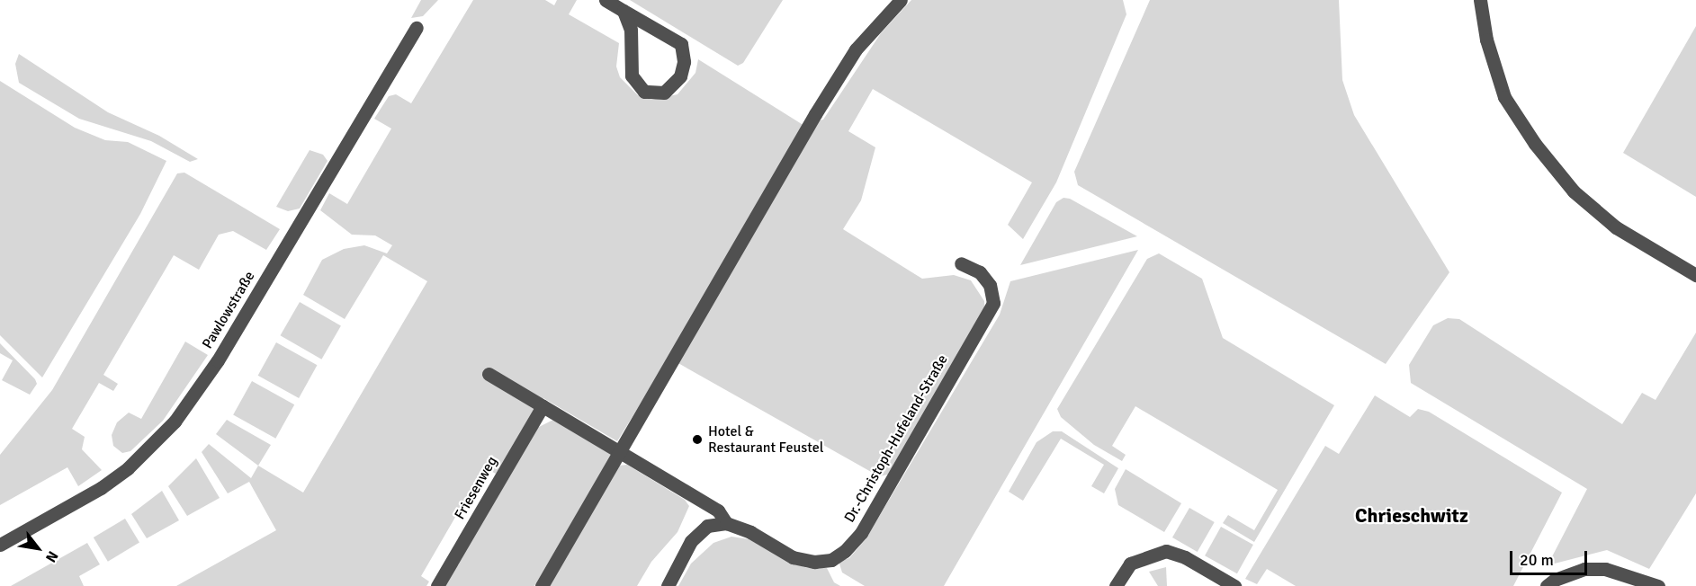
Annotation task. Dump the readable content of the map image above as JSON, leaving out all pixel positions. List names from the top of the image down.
{
  "streets": {
    "street": ["Pawlowstraße", "Dr.-Christoph-Hufeland-Straße", "Friesenweg"]
  },
  "crossings": [
    ["Dr.-Christoph-Hufeland-Straße", "Friesenweg"]
  ],
  "districts": ["Chrieschwitz"],
  "places": ["Hotel & Restaurant Feustel"],
  "scale_bar": "20 m",
  "north": "bottom right"
}
